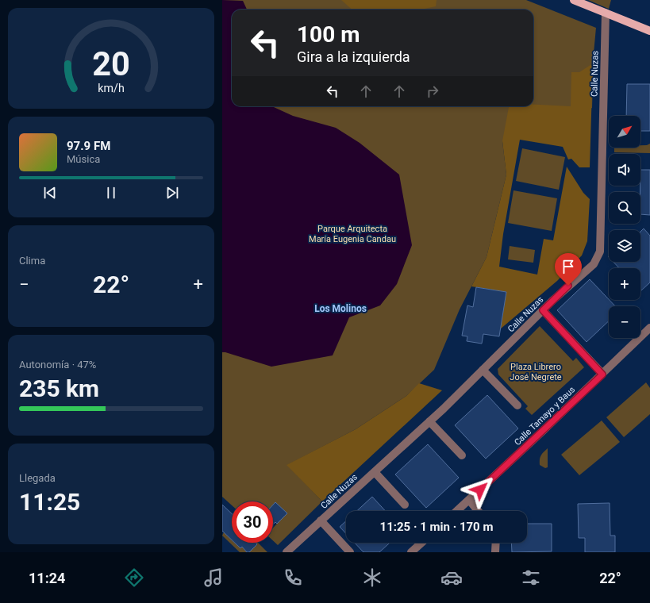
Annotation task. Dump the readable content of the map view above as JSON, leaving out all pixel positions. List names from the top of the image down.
{
  "streets": {
    "street": ["Calle Nuzas", "Calle Tamayo y Baus"]
  },
  "districts": ["Los Molinos"],
  "parks": ["Parque Arquitecta María Eugenia Candau", "Plaza Librero José Negrete"],
  "north": "top right",
  "page": {
    "turn": ["100 m", "Gira a la izquierda"],
    "map_buttons": ["+", "−"],
    "song": ["97.9 FM", "Música"],
    "tile": [
      "Clima",
      ["Autonomía · 47%", "235 km"],
      ["Llegada", "11:25"]
    ],
    "heat": ["−", "22°", "+"],
    "limit": "30",
    "trip": "11:25 · 1 min · 170 m",
    "tabs": ["11:24", "22°"],
    "gauge": ["20", "km/h"]
  }
}
